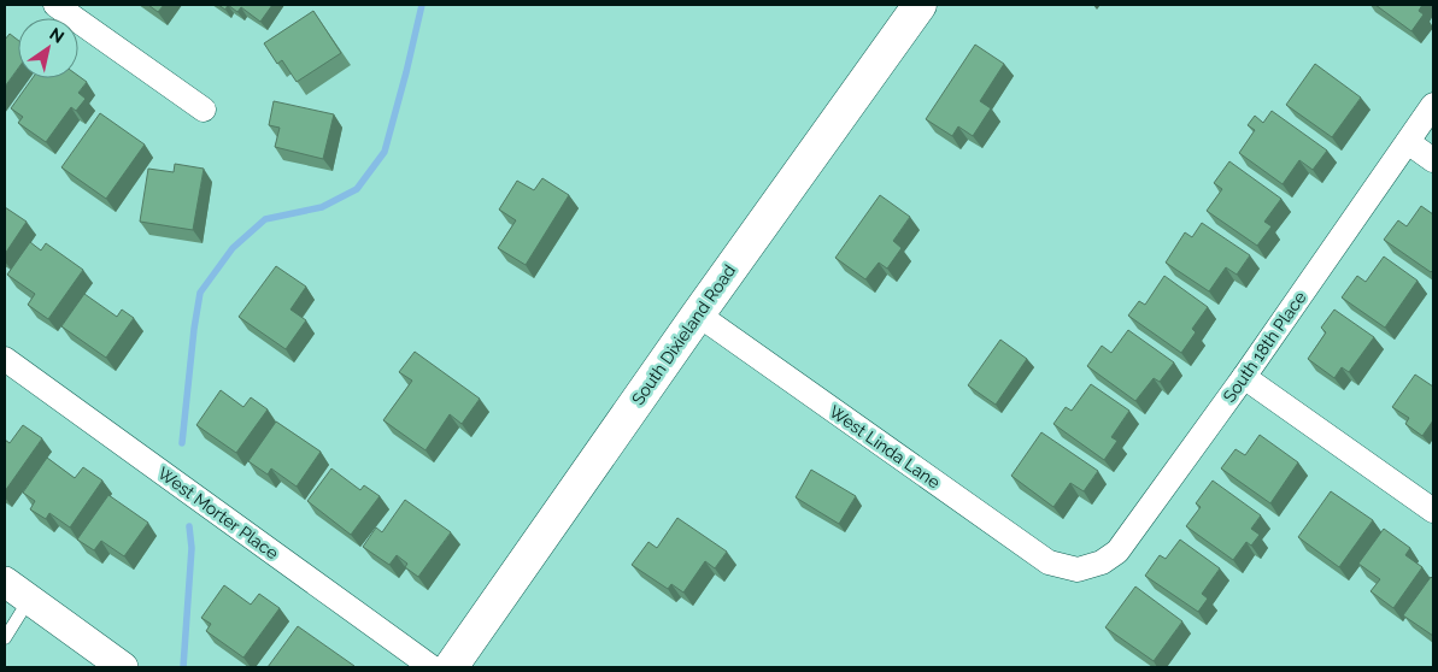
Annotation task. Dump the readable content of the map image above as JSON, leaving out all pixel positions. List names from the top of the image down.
{
  "streets": {
    "main road": ["South Dixieland Road"],
    "street": ["South 18th Place", "West Linda Lane", "West Morter Place"]
  },
  "crossings": [
    ["South Dixieland Road", "West Linda Lane"],
    ["South 18th Place", "West Linda Lane"]
  ],
  "north": "top right"
}
